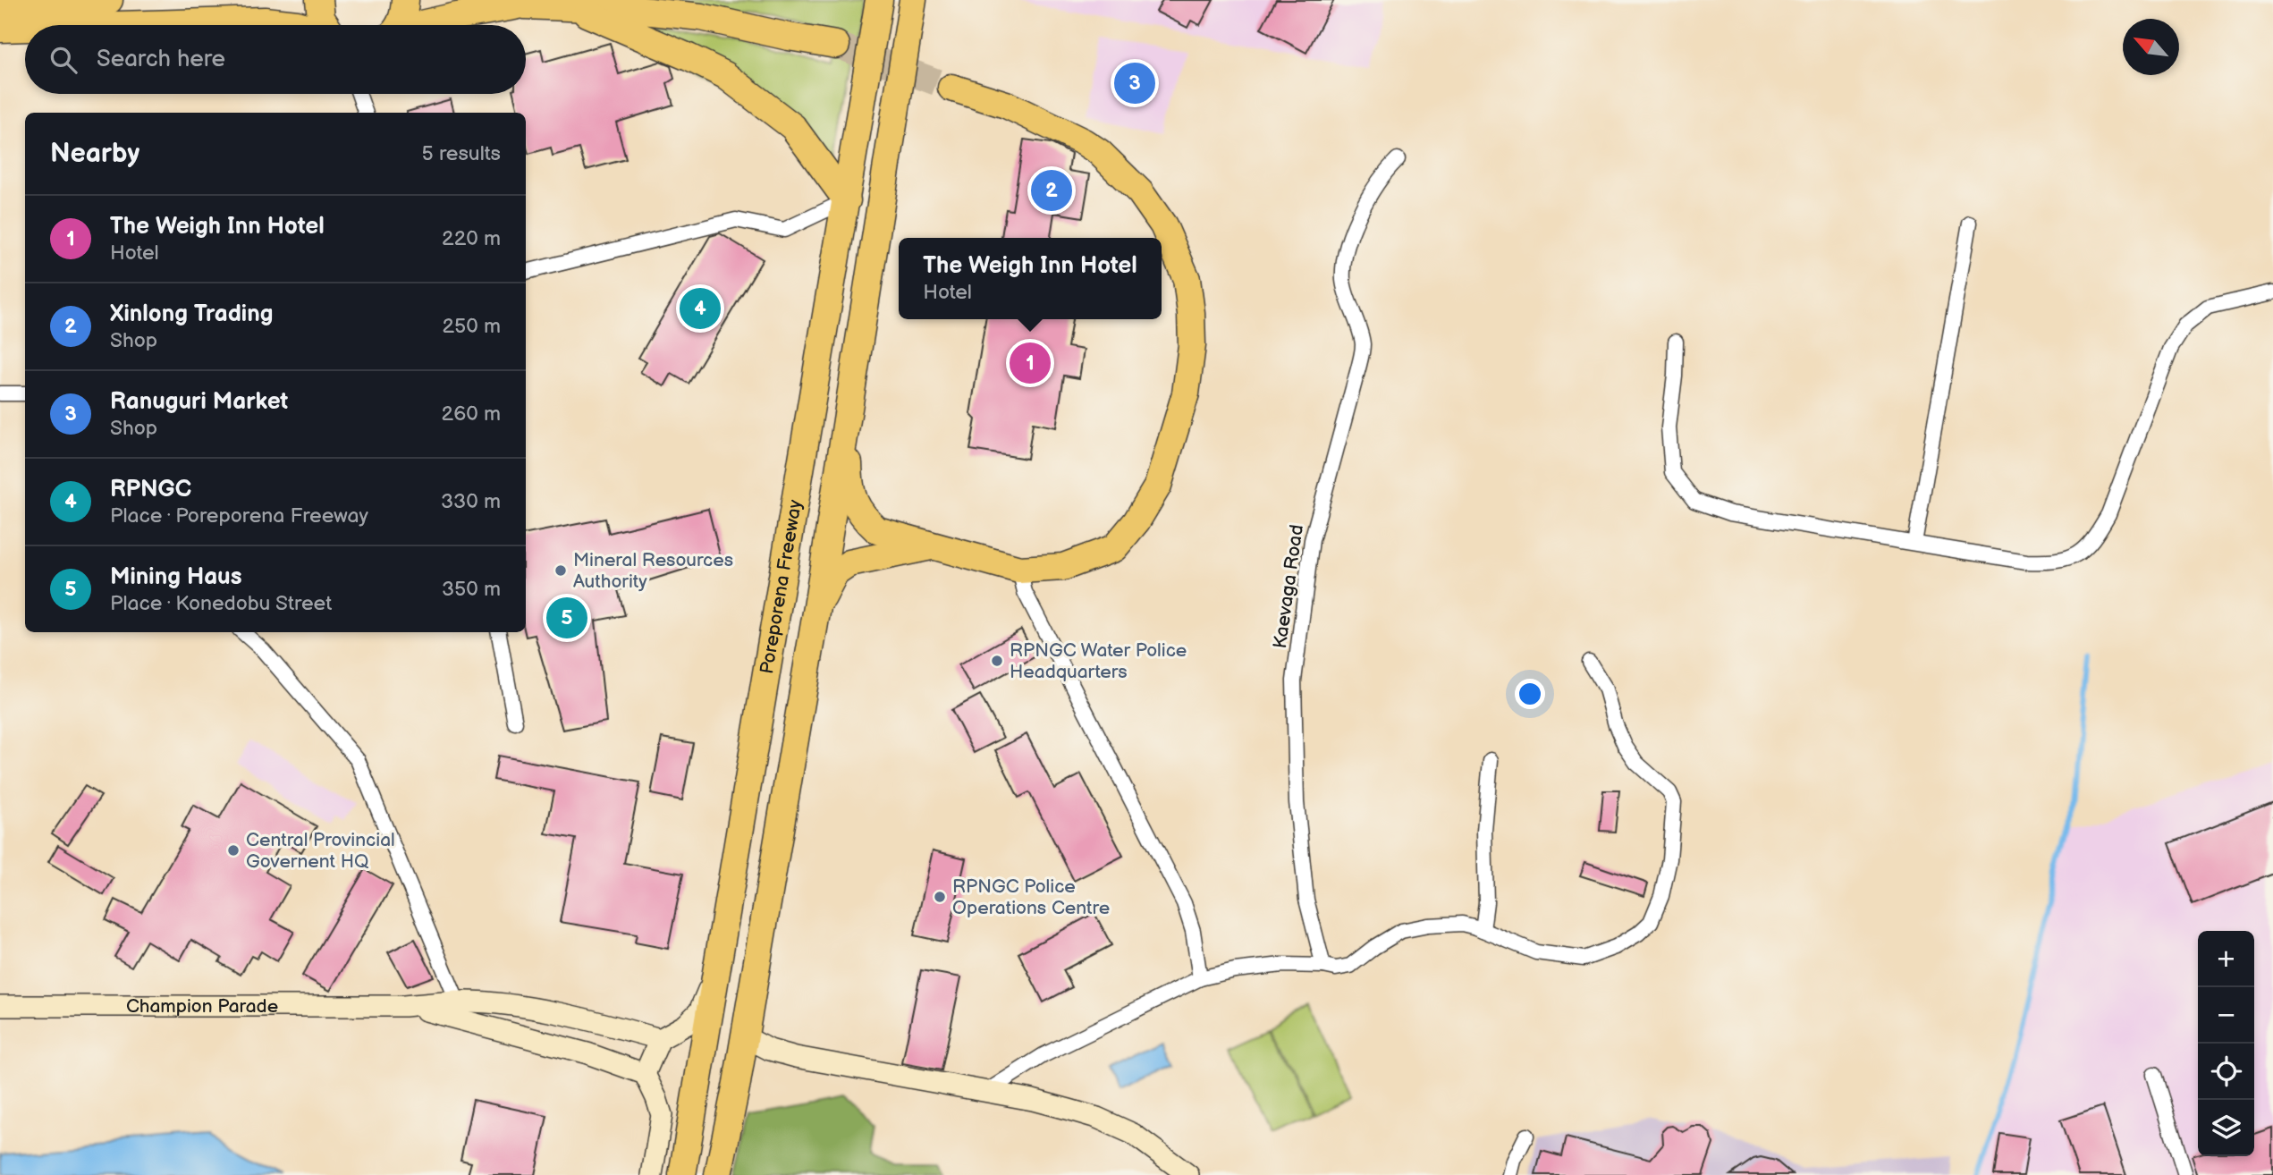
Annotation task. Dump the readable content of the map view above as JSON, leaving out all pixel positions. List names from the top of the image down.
{
  "streets": {
    "highway": ["Poreporena Freeway"],
    "main road": ["Champion Parade"],
    "street": ["Kaevaga Road"]
  },
  "places": [
    "Mineral Resources Authority",
    "RPNGC Water Police Headquarters",
    "Central Provincial Governent HQ",
    "RPNGC Police Operations Centre"
  ],
  "north": "top left",
  "page": {
    "search": "Search here",
    "pins": [
      "3",
      "2",
      "4",
      "1",
      "5"
    ],
    "heading": ["Nearby", "5 results"],
    "list": [
      {
        "mark": "1",
        "name": "The Weigh Inn Hotel",
        "note": "Hotel",
        "value": "220 m"
      },
      {
        "mark": "2",
        "name": "Xinlong Trading",
        "note": "Shop",
        "value": "250 m"
      },
      {
        "mark": "3",
        "name": "Ranuguri Market",
        "note": "Shop",
        "value": "260 m"
      },
      {
        "mark": "4",
        "name": "RPNGC",
        "note": "Place · Poreporena Freeway",
        "value": "330 m"
      },
      {
        "mark": "5",
        "name": "Mining Haus",
        "note": "Place · Konedobu Street",
        "value": "350 m"
      }
    ],
    "popup": ["The Weigh Inn Hotel", "Hotel"],
    "map_buttons": ["+", "−"]
  }
}
